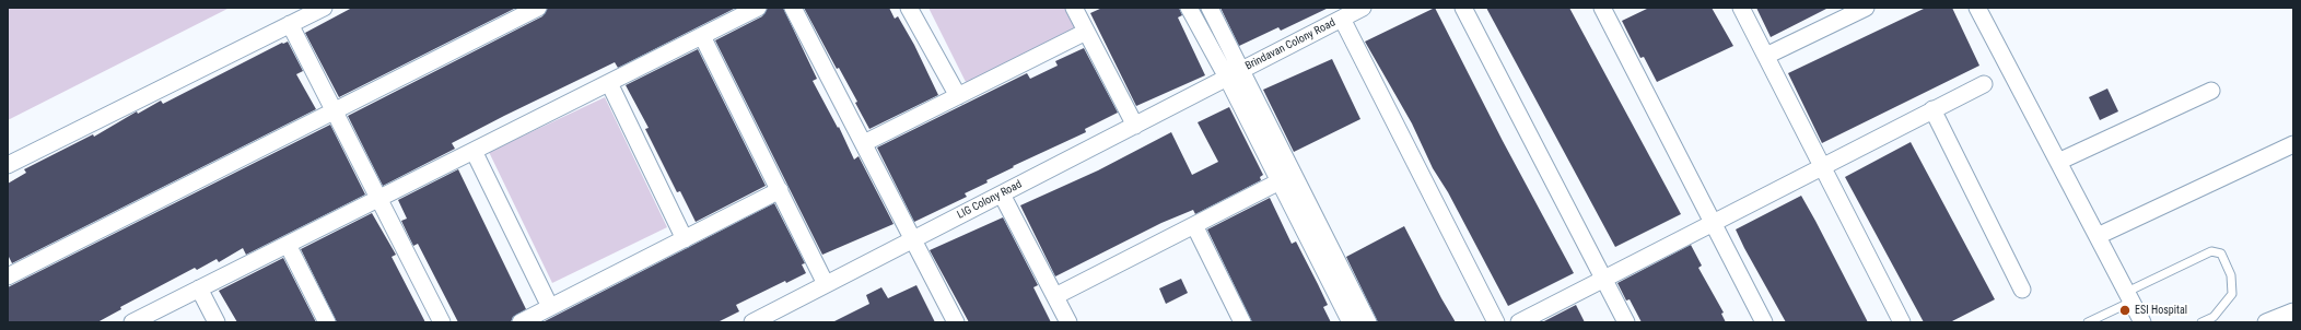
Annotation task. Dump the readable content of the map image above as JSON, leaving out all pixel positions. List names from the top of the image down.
{
  "streets": {
    "street": ["Brindavan Colony Road", "LIG Colony Road"]
  },
  "crossings": [
    ["Brindavan Colony Road", "LIG Colony Road"]
  ],
  "places": ["ESI Hospital"]
}
